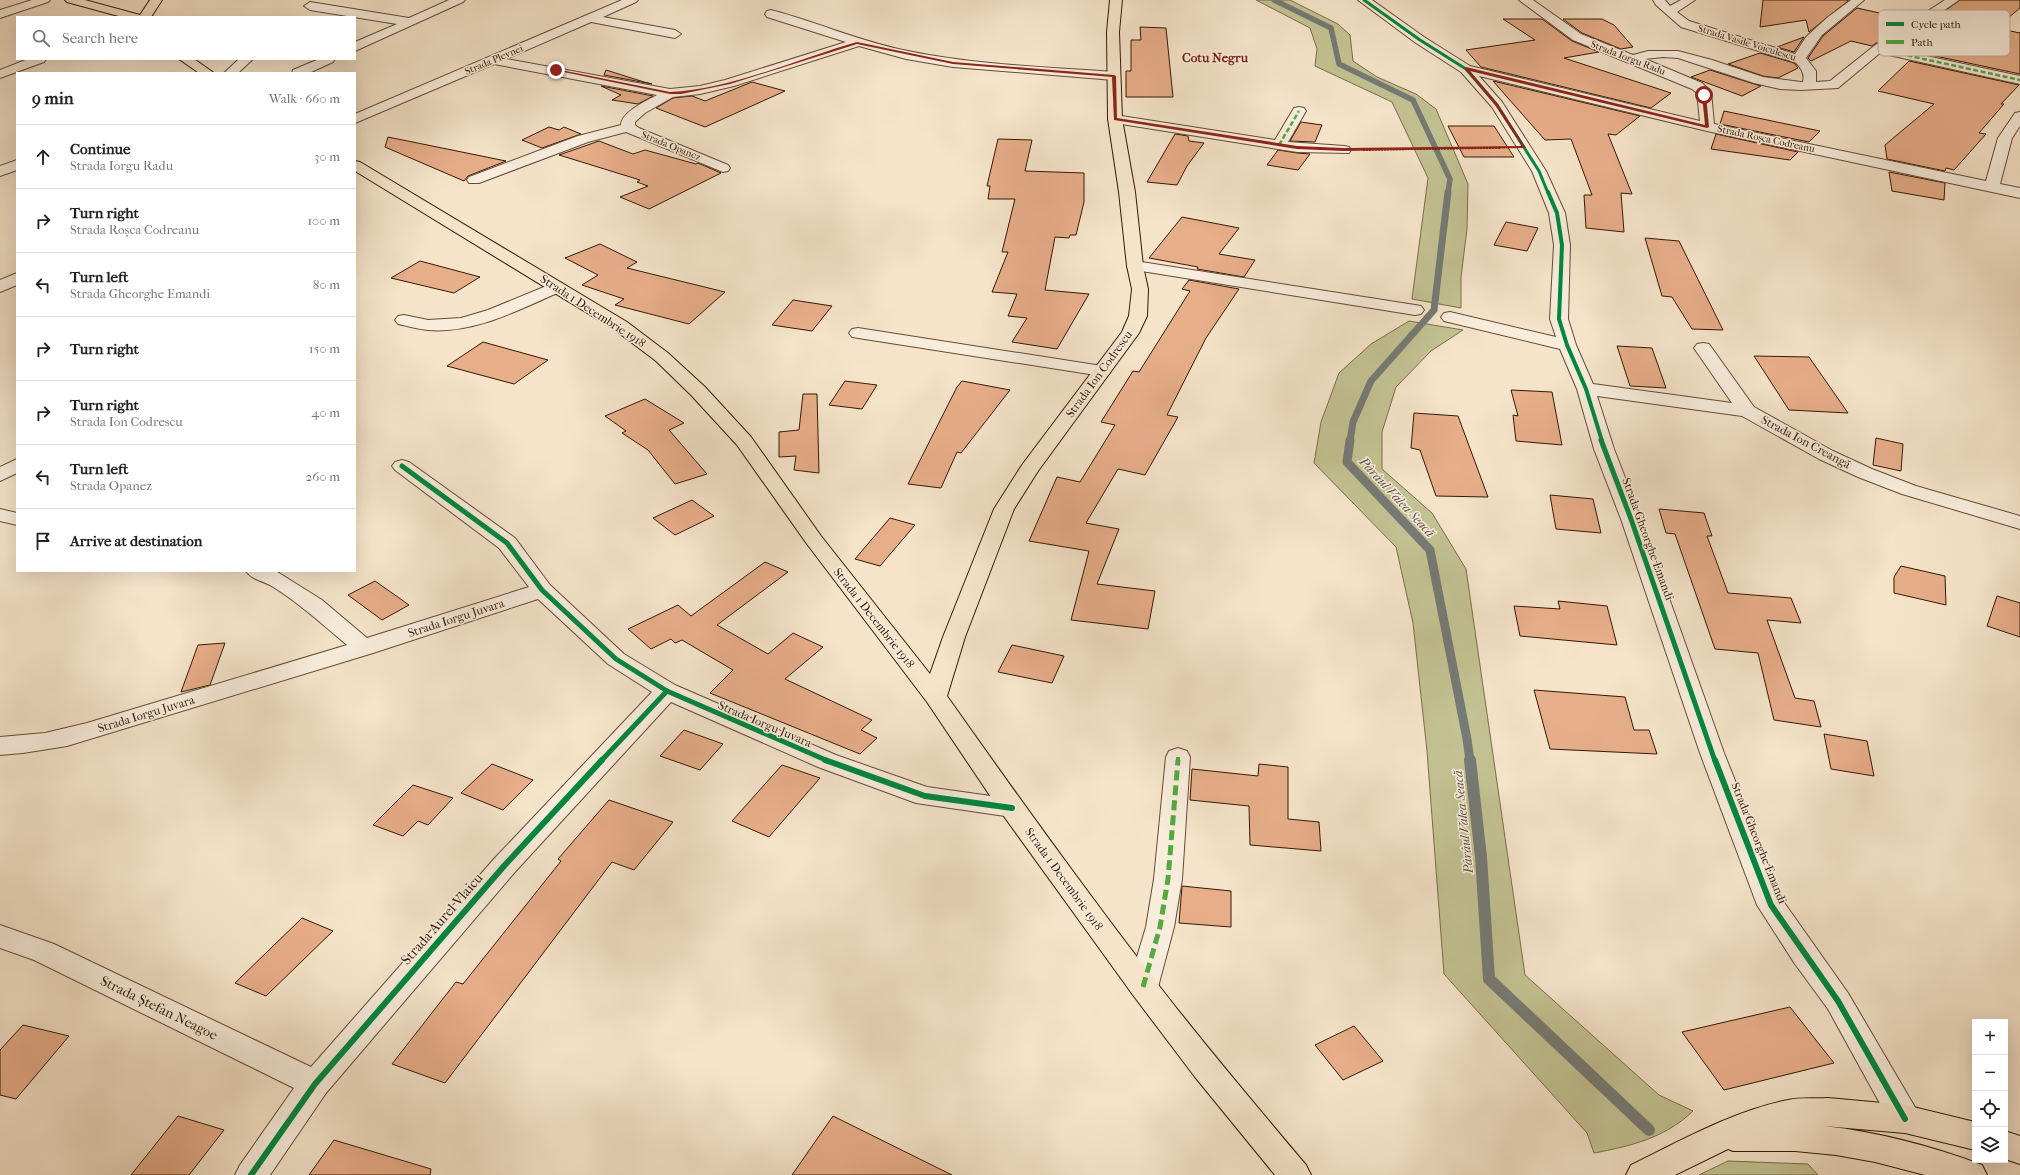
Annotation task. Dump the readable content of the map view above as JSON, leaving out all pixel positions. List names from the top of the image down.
{
  "streets": {
    "main road": ["Strada 1 Decembrie 1918", "Strada Ion Codrescu"],
    "street": [
      "Strada Vasile Voiculescu",
      "Strada Iorgu Radu",
      "Strada Plevnei",
      "Strada Roșca Codreanu",
      "Strada Opanez",
      "Strada Ion Creangă",
      "Strada Gheorghe Emandi",
      "Strada Iorgu Juvara",
      "Strada Aurel Vlaicu",
      "Strada Ștefan Neagoe"
    ]
  },
  "crossings": [
    ["Strada Iorgu Radu", "Strada Roșca Codreanu"],
    ["Strada Plevnei", "Strada Opanez"],
    ["Strada Roșca Codreanu", "Strada Gheorghe Emandi"],
    ["Strada Opanez", "Strada Ion Codrescu"],
    ["Strada 1 Decembrie 1918", "Strada Ion Codrescu"],
    ["Strada 1 Decembrie 1918", "Strada Iorgu Juvara"],
    ["Strada Ion Creangă", "Strada Gheorghe Emandi"],
    ["Strada Iorgu Juvara", "Strada Aurel Vlaicu"],
    ["Strada Aurel Vlaicu", "Strada Ștefan Neagoe"]
  ],
  "districts": ["Cotu Negru"],
  "water": ["Pârâul Valea Seacă"],
  "legend": ["Cycle path", "Path"],
  "page": {
    "search": "Search here",
    "heading": ["9 min", "Walk · 660 m"],
    "list": [
      ["Continue", "Strada Iorgu Radu", "30 m"],
      ["Turn right", "Strada Roșca Codreanu", "100 m"],
      ["Turn left", "Strada Gheorghe Emandi", "80 m"],
      ["Turn right", "150 m"],
      ["Turn right", "Strada Ion Codrescu", "40 m"],
      ["Turn left", "Strada Opanez", "260 m"],
      "Arrive at destination"
    ],
    "map_buttons": ["+", "−"]
  }
}
